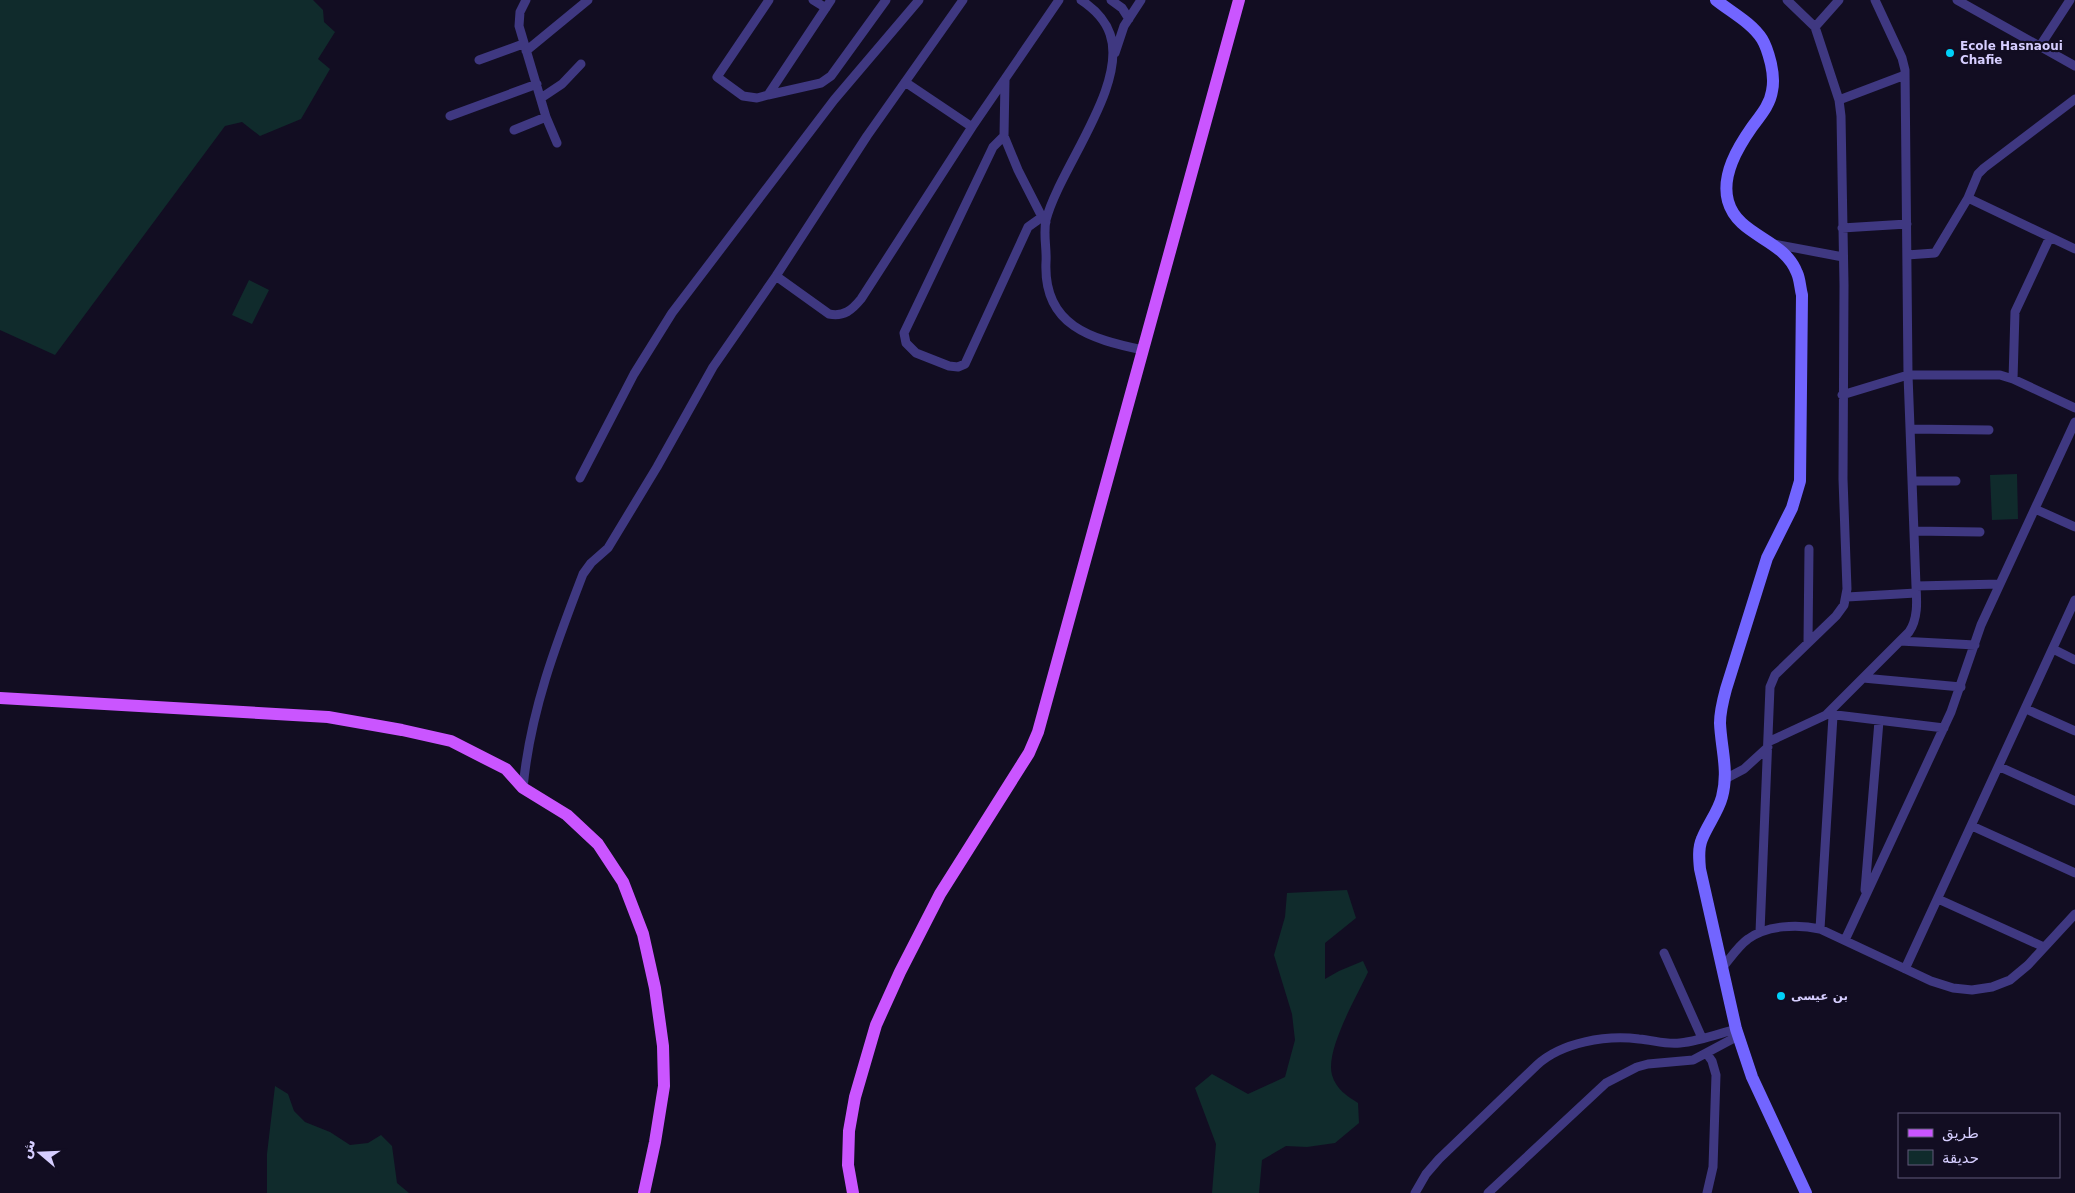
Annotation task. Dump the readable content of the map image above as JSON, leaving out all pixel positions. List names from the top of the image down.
{
  "places": ["Ecole Hasnaoui Chafie", "بن عيسى"],
  "legend": ["طريق", "حديقة"],
  "north": "left"
}
